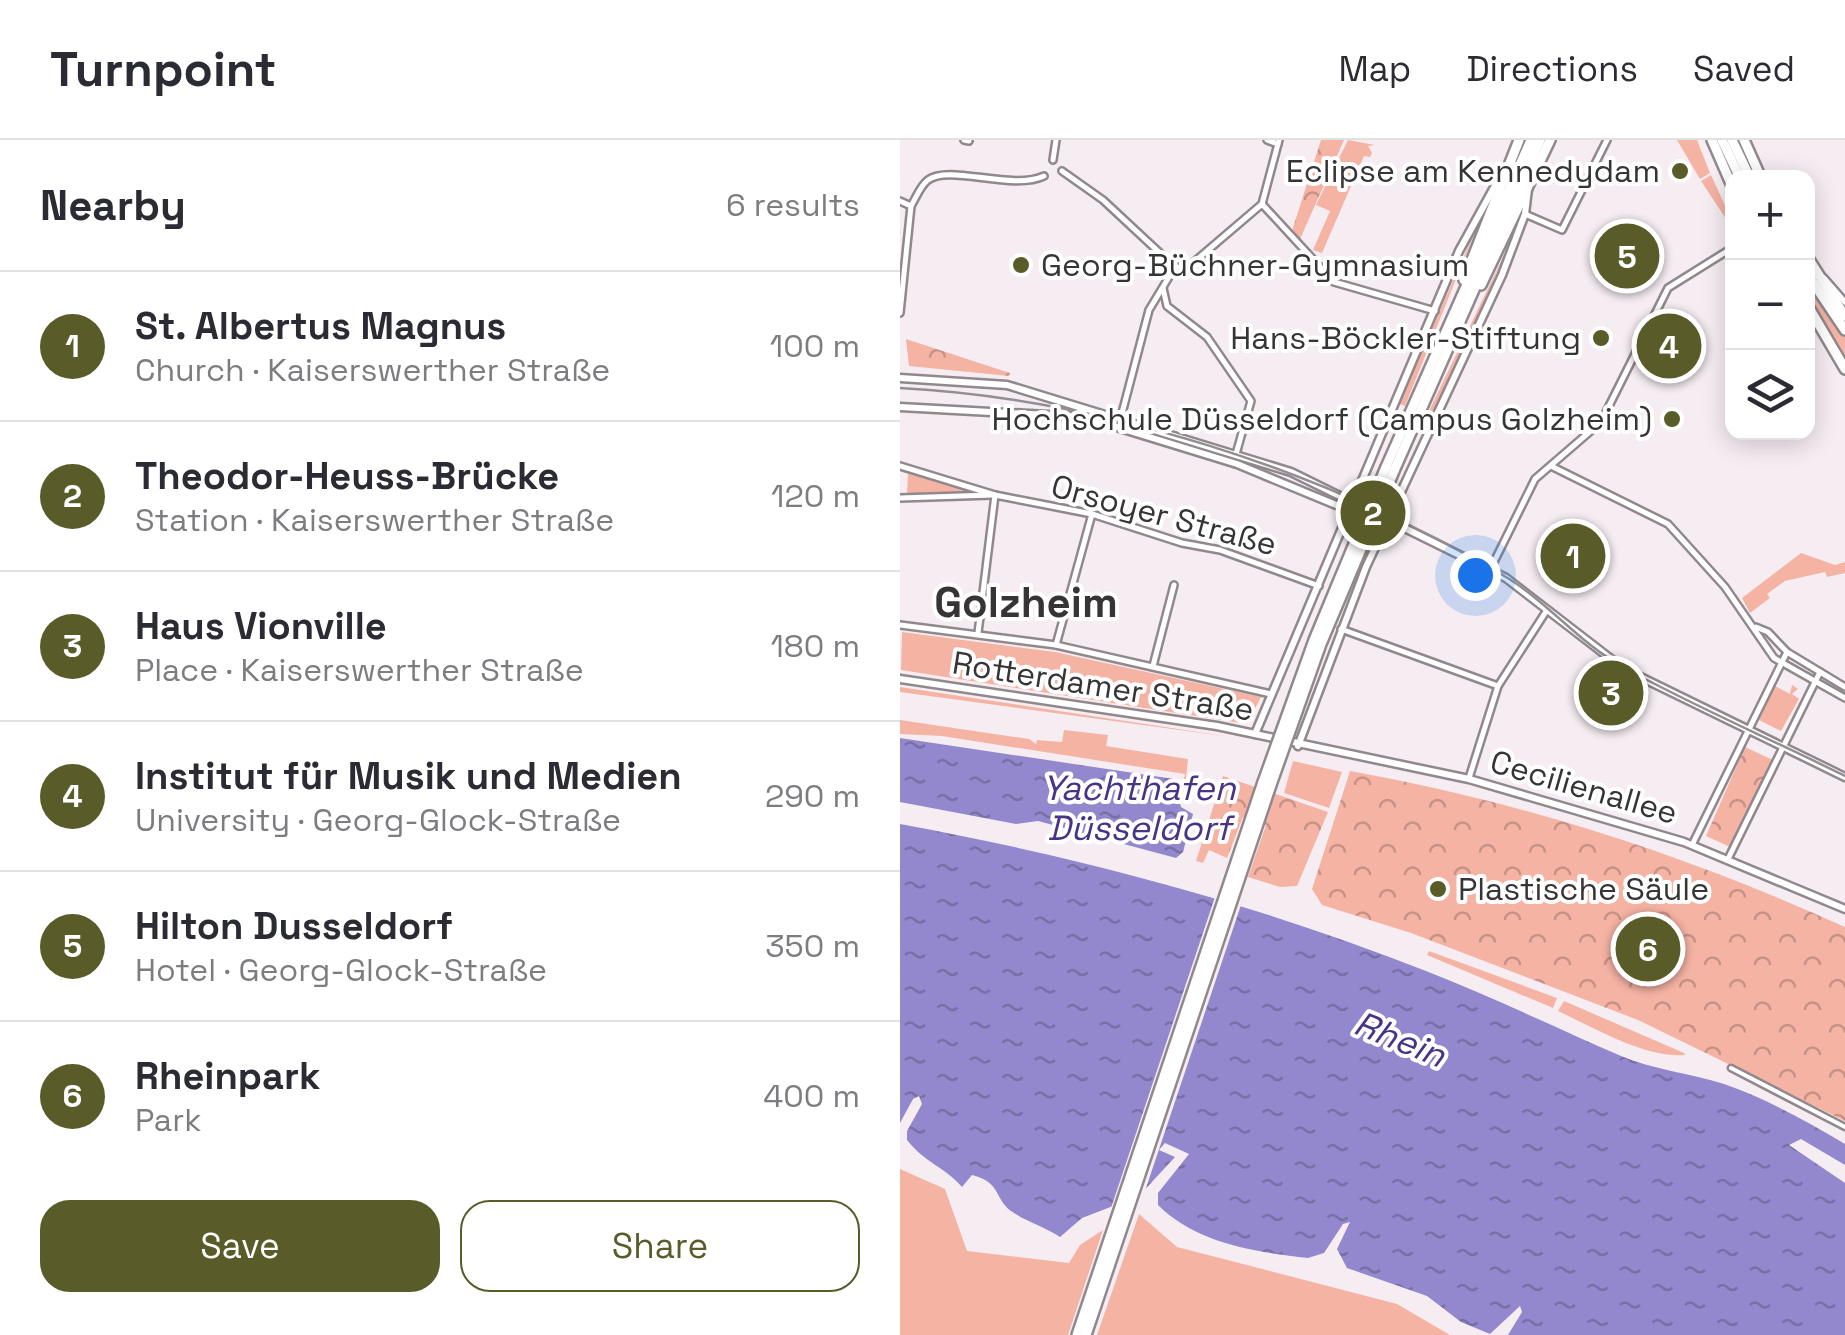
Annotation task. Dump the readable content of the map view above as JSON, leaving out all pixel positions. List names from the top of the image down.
{
  "streets": {
    "street": ["Orsoyer Straße", "Rotterdamer Straße", "Cecilienallee"]
  },
  "crossings": [
    ["Rotterdamer Straße", "Cecilienallee"]
  ],
  "districts": ["Golzheim"],
  "water": ["Yachthafen Düsseldorf", "Rhein"],
  "places": [
    "Eclipse am Kennedydam",
    "Georg-Büchner-Gymnasium",
    "Hans-Böckler-Stiftung",
    "Hochschule Düsseldorf (Campus Golzheim)",
    "Plastische Säule"
  ],
  "page": {
    "header": "Turnpoint",
    "nav": ["Map", "Directions", "Saved"],
    "heading": ["Nearby", "6 results"],
    "map_buttons": ["+", "−"],
    "pins": [
      "5",
      "4",
      "2",
      "1",
      "3",
      "6"
    ],
    "list": [
      {
        "mark": "1",
        "name": "St. Albertus Magnus",
        "note": "Church · Kaiserswerther Straße",
        "value": "100 m"
      },
      {
        "mark": "2",
        "name": "Theodor-Heuss-Brücke",
        "note": "Station · Kaiserswerther Straße",
        "value": "120 m"
      },
      {
        "mark": "3",
        "name": "Haus Vionville",
        "note": "Place · Kaiserswerther Straße",
        "value": "180 m"
      },
      {
        "mark": "4",
        "name": "Institut für Musik und Medien",
        "note": "University · Georg-Glock-Straße",
        "value": "290 m"
      },
      {
        "mark": "5",
        "name": "Hilton Dusseldorf",
        "note": "Hotel · Georg-Glock-Straße",
        "value": "350 m"
      },
      {
        "mark": "6",
        "name": "Rheinpark",
        "note": "Park",
        "value": "400 m"
      }
    ],
    "buttons": ["Save", "Share"]
  }
}
